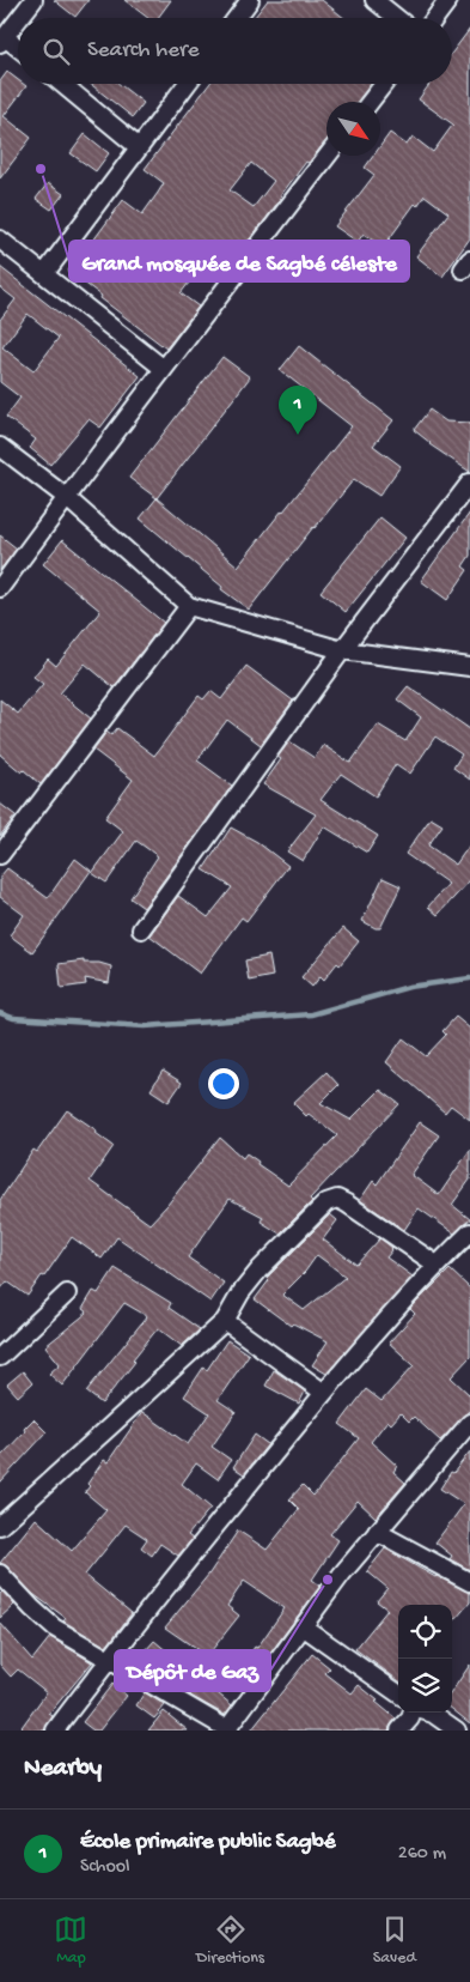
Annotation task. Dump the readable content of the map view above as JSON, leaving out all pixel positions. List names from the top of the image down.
{
  "places": ["Grand mosquée de Sagbé céleste", "Dépôt de Gaz"],
  "north": "bottom right",
  "page": {
    "search": "Search here",
    "pins": "1",
    "heading": "Nearby",
    "list": [
      {
        "mark": "1",
        "name": "École primaire public Sagbé",
        "note": "School",
        "value": "260 m"
      }
    ],
    "nav": ["Map", "Directions", "Saved"]
  }
}
